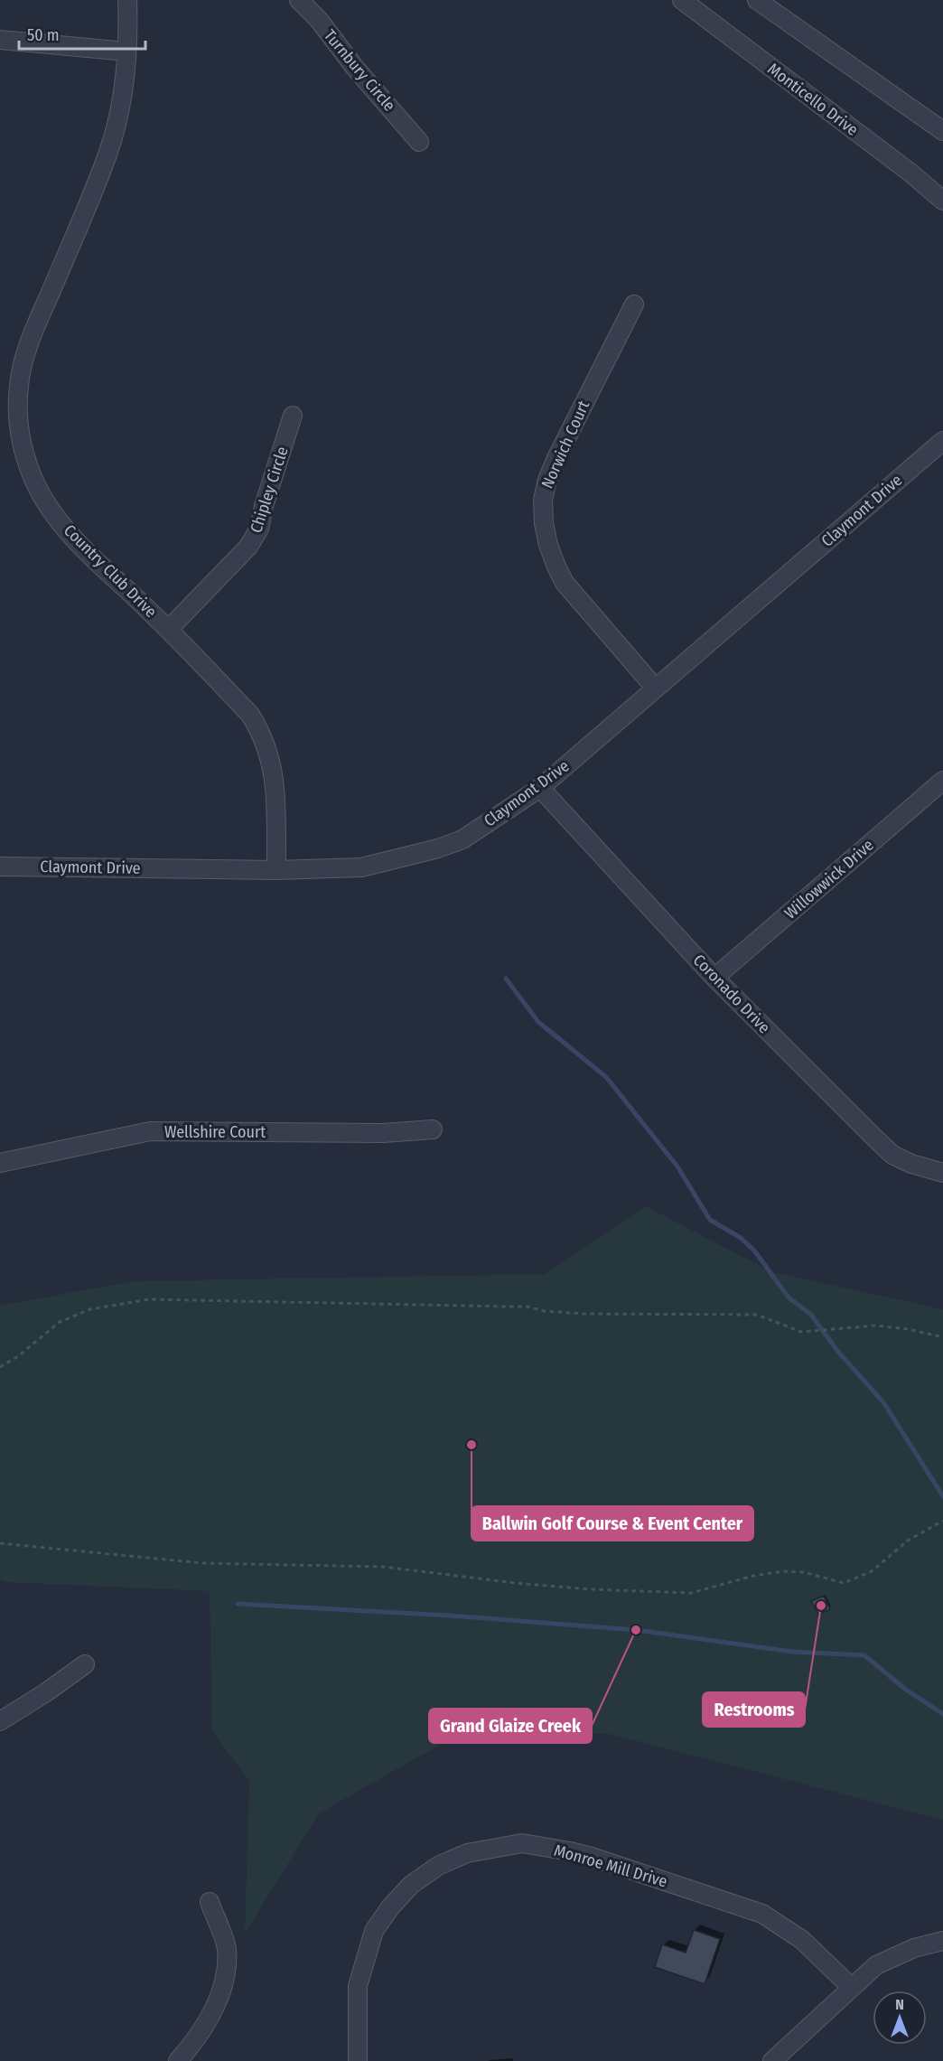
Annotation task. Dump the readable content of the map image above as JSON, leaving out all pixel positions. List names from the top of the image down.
{
  "streets": {
    "street": [
      "Turnbury Circle",
      "Monticello Drive",
      "Norwich Court",
      "Chipley Circle",
      "Claymont Drive",
      "Country Club Drive",
      "Willowwick Drive",
      "Coronado Drive",
      "Wellshire Court",
      "Monroe Mill Drive"
    ]
  },
  "crossings": [
    ["Norwich Court", "Claymont Drive"],
    ["Chipley Circle", "Country Club Drive"],
    ["Claymont Drive", "Country Club Drive"],
    ["Claymont Drive", "Coronado Drive"],
    ["Willowwick Drive", "Coronado Drive"]
  ],
  "places": ["Ballwin Golf Course & Event Center", "Restrooms", "Grand Glaize Creek"],
  "scale_bar": "50 m",
  "north": "top"
}
